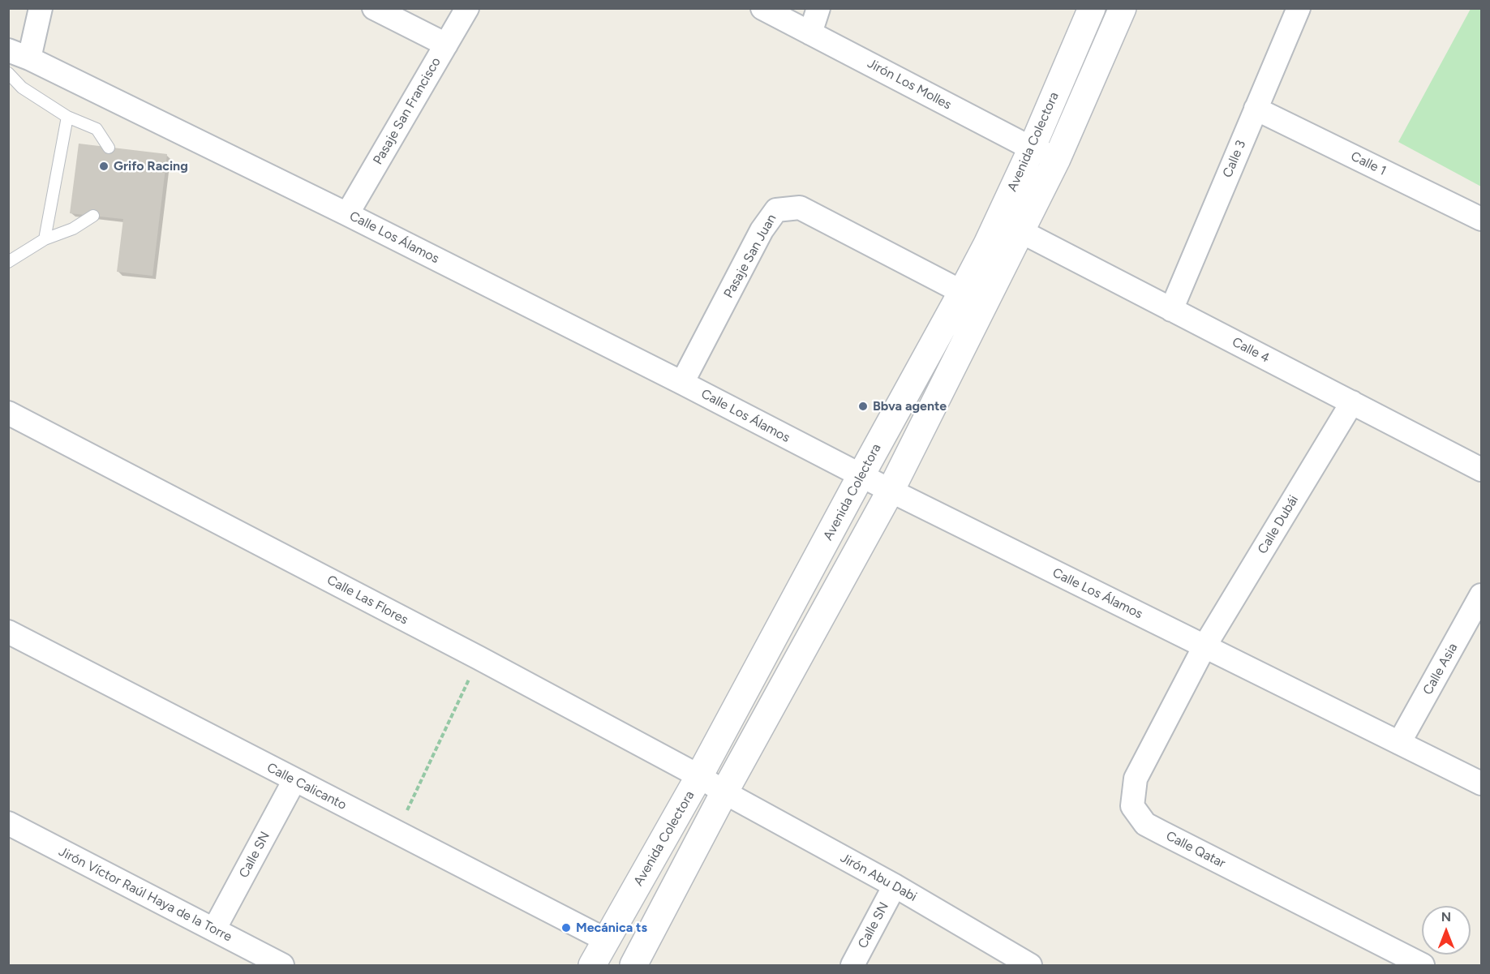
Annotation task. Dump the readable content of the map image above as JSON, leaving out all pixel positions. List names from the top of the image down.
{
  "streets": {
    "street": [
      "Jirón Los Molles",
      "Pasaje San Francisco",
      "Avenida Colectora",
      "Calle 3",
      "Calle 1",
      "Calle Los Álamos",
      "Pasaje San Juan",
      "Calle 4",
      "Calle Dubái",
      "Calle Las Flores",
      "Calle Asia",
      "Calle Calicanto",
      "Calle Qatar",
      "Calle SN",
      "Jirón Abu Dabi",
      "Jirón Víctor Raúl Haya de la Torre"
    ]
  },
  "crossings": [
    ["Jirón Los Molles", "Avenida Colectora"],
    ["Pasaje San Francisco", "Calle Los Álamos"],
    ["Avenida Colectora", "Calle Los Álamos"],
    ["Avenida Colectora", "Pasaje San Juan"],
    ["Avenida Colectora", "Calle 4"],
    ["Avenida Colectora", "Calle Las Flores"],
    ["Avenida Colectora", "Calle Calicanto"],
    ["Avenida Colectora", "Jirón Abu Dabi"],
    ["Calle 3", "Calle 1"],
    ["Calle 3", "Calle 4"],
    ["Calle Los Álamos", "Pasaje San Juan"],
    ["Calle Los Álamos", "Calle Dubái"],
    ["Calle Los Álamos", "Calle Asia"],
    ["Calle Los Álamos", "Calle Qatar"],
    ["Calle 4", "Calle Dubái"],
    ["Calle Dubái", "Calle Qatar"],
    ["Calle Las Flores", "Jirón Abu Dabi"],
    ["Calle Calicanto", "Calle SN"],
    ["Calle SN", "Jirón Abu Dabi"],
    ["Calle SN", "Jirón Víctor Raúl Haya de la Torre"]
  ],
  "places": ["Grifo Racing", "Bbva agente", "Mecánica ts"],
  "north": "top"
}
